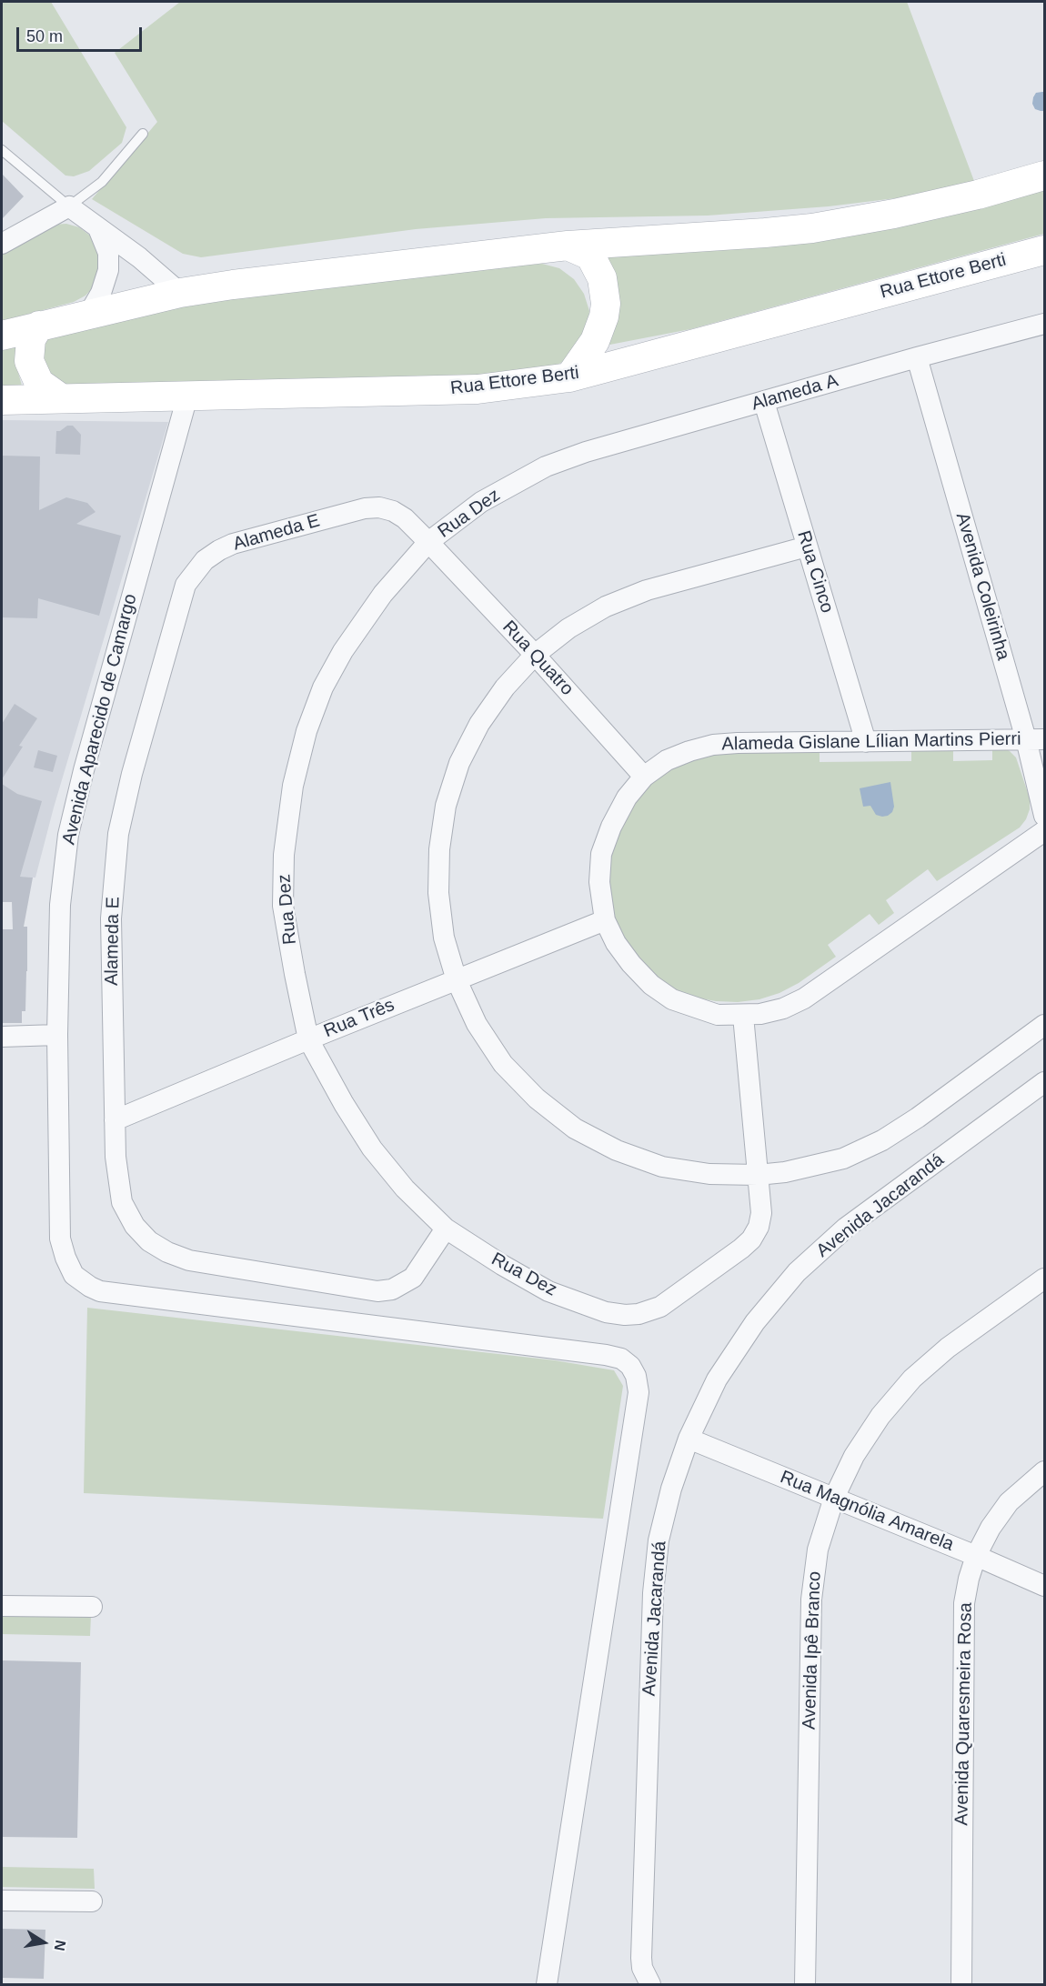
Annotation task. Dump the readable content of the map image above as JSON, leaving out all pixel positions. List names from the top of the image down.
{
  "streets": {
    "street": [
      "Rua Ettore Berti",
      "Alameda A",
      "Rua Dez",
      "Alameda E",
      "Rua Cinco",
      "Avenida Coleirinha",
      "Rua Quatro",
      "Avenida Aparecido de Camargo",
      "Alameda Gislane Lílian Martins Pierri",
      "Rua Três",
      "Avenida Jacarandá",
      "Rua Magnólia Amarela",
      "Avenida Ipê Branco",
      "Avenida Quaresmeira Rosa"
    ]
  },
  "crossings": [
    ["Rua Ettore Berti", "Avenida Aparecido de Camargo"],
    ["Alameda A", "Rua Dez"],
    ["Alameda A", "Rua Cinco"],
    ["Alameda A", "Avenida Coleirinha"],
    ["Rua Dez", "Alameda E"],
    ["Rua Dez", "Rua Quatro"],
    ["Rua Dez", "Alameda Gislane Lílian Martins Pierri"],
    ["Rua Dez", "Rua Três"],
    ["Alameda E", "Rua Quatro"],
    ["Alameda E", "Rua Três"],
    ["Rua Cinco", "Alameda Gislane Lílian Martins Pierri"],
    ["Avenida Coleirinha", "Alameda Gislane Lílian Martins Pierri"],
    ["Rua Quatro", "Alameda Gislane Lílian Martins Pierri"],
    ["Alameda Gislane Lílian Martins Pierri", "Rua Três"],
    ["Avenida Jacarandá", "Rua Magnólia Amarela"],
    ["Rua Magnólia Amarela", "Avenida Ipê Branco"],
    ["Rua Magnólia Amarela", "Avenida Quaresmeira Rosa"]
  ],
  "scale_bar": "50 m",
  "north": "right"
}
